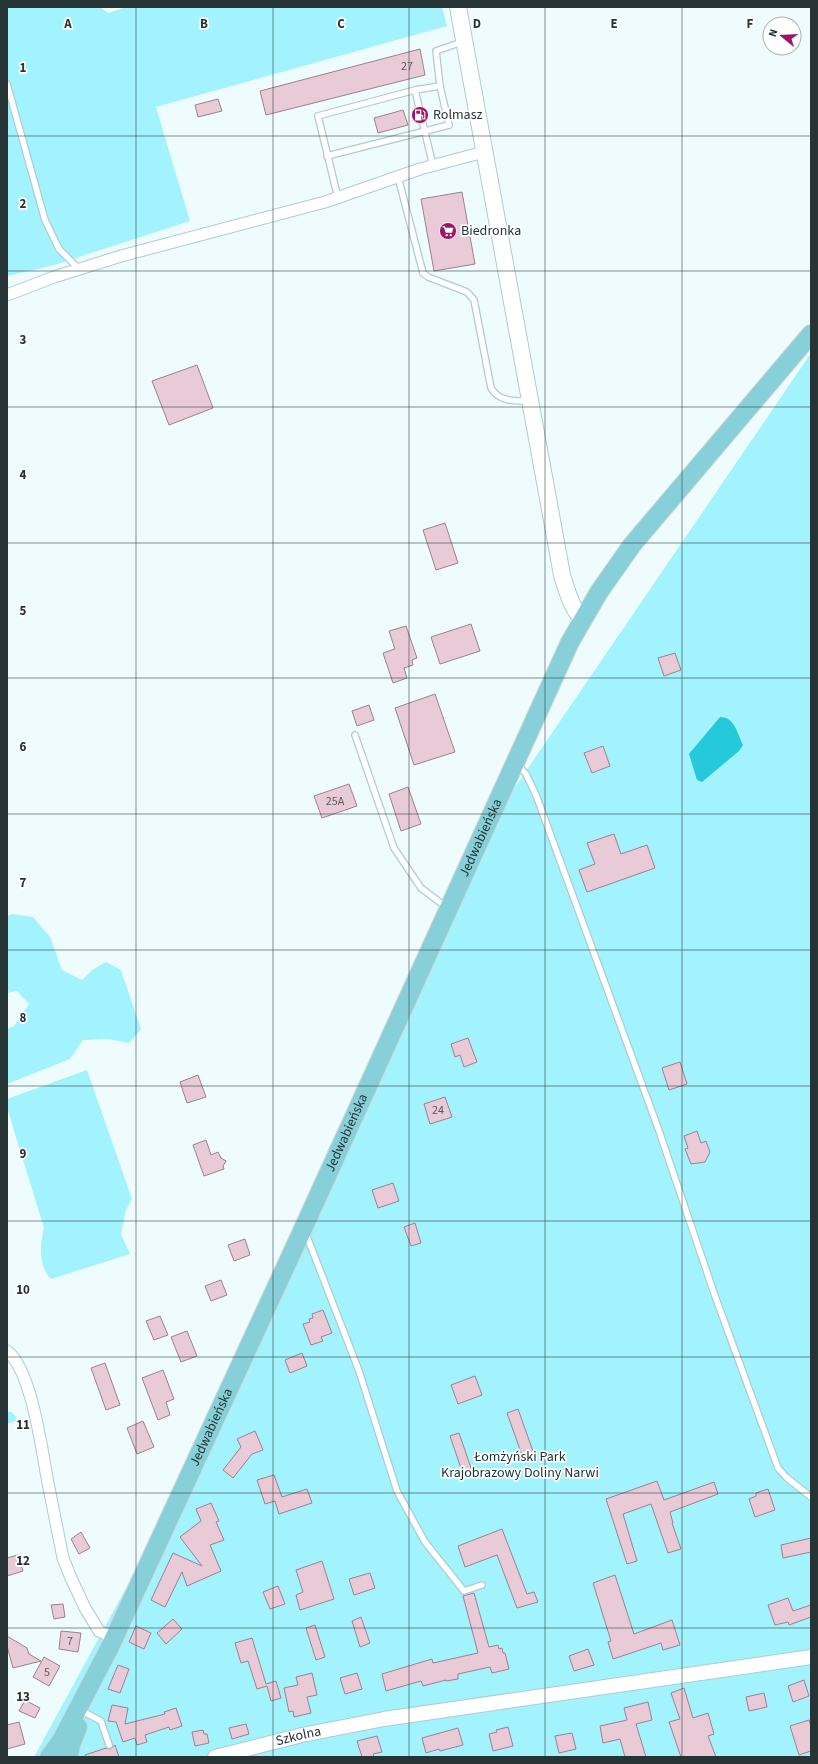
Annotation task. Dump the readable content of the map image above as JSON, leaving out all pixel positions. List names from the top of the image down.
{
  "streets": {
    "main road": ["Jedwabieńska"],
    "street": ["Szkolna"]
  },
  "parks": ["Łomżyński Park Krajobrazowy Doliny Narwi"],
  "places": {
    "fuel station": ["Rolmasz"],
    "supermarket": ["Biedronka"]
  },
  "house_numbers": [
    "27",
    "25A",
    "24",
    "7",
    "5"
  ],
  "north": "left",
  "grid": {
    "columns": [
      "A",
      "B",
      "C",
      "D",
      "E",
      "F"
    ],
    "rows": [
      "1",
      "2",
      "3",
      "4",
      "5",
      "6",
      "7",
      "8",
      "9",
      "10",
      "11",
      "12",
      "13"
    ]
  }
}
